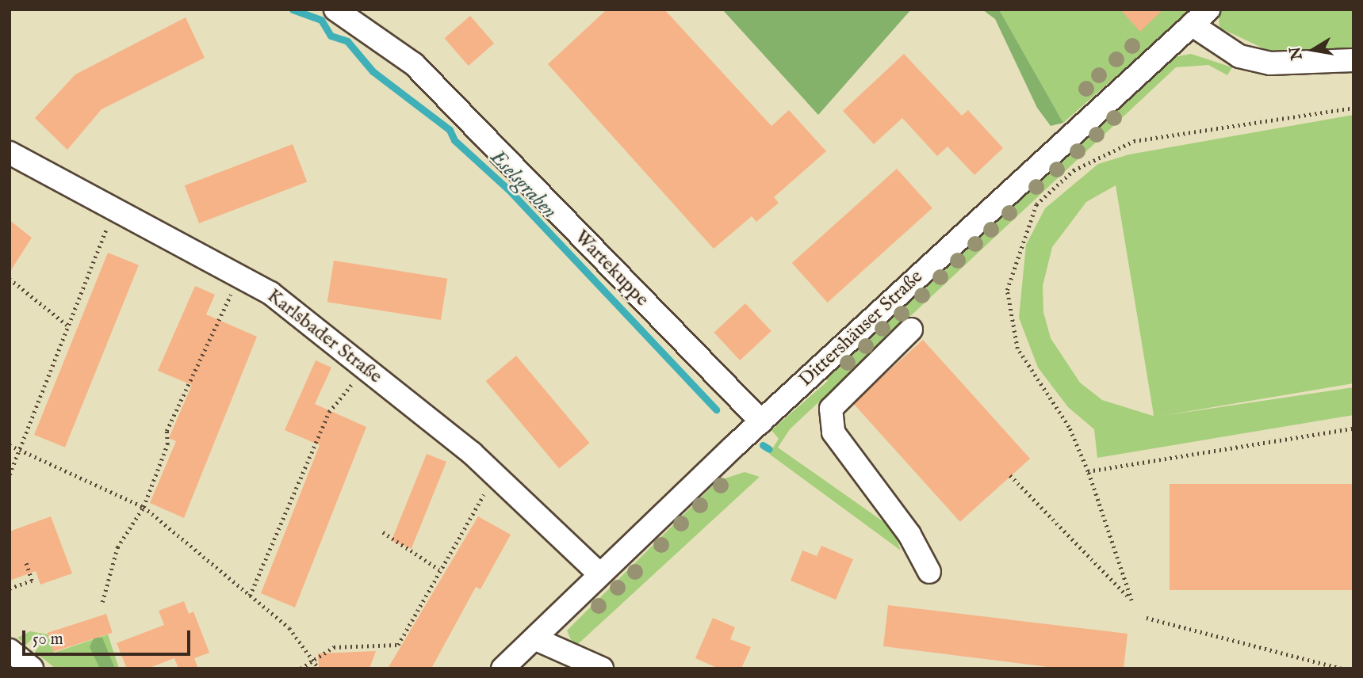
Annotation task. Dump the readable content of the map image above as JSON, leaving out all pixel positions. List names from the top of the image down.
{
  "streets": {
    "street": ["Wartekuppe", "Dittershäuser Straße", "Karlsbader Straße"]
  },
  "crossings": [
    ["Wartekuppe", "Dittershäuser Straße"],
    ["Dittershäuser Straße", "Karlsbader Straße"]
  ],
  "water": ["Eselsgraben"],
  "scale_bar": "50 m",
  "north": "left"
}
